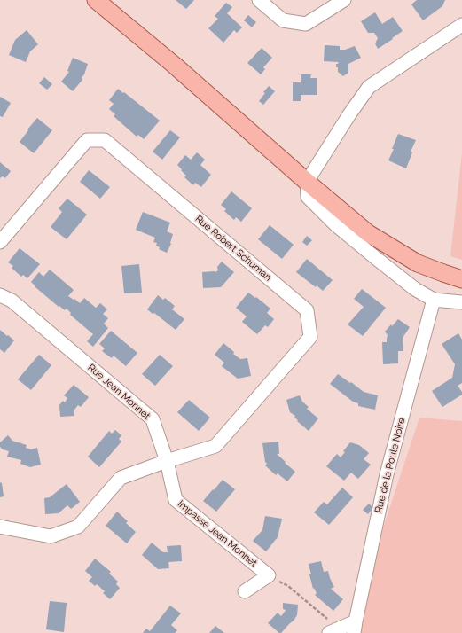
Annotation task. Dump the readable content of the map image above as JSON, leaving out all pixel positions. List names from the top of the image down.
{
  "streets": {
    "street": [
      "Rue Robert Schuman",
      "Rue Jean Monnet",
      "Rue de la Poule Noire",
      "Impasse Jean Monnet"
    ]
  },
  "crossings": [
    ["Rue Robert Schuman", "Rue Jean Monnet"],
    ["Rue Robert Schuman", "Impasse Jean Monnet"],
    ["Rue Jean Monnet", "Impasse Jean Monnet"]
  ]
}
